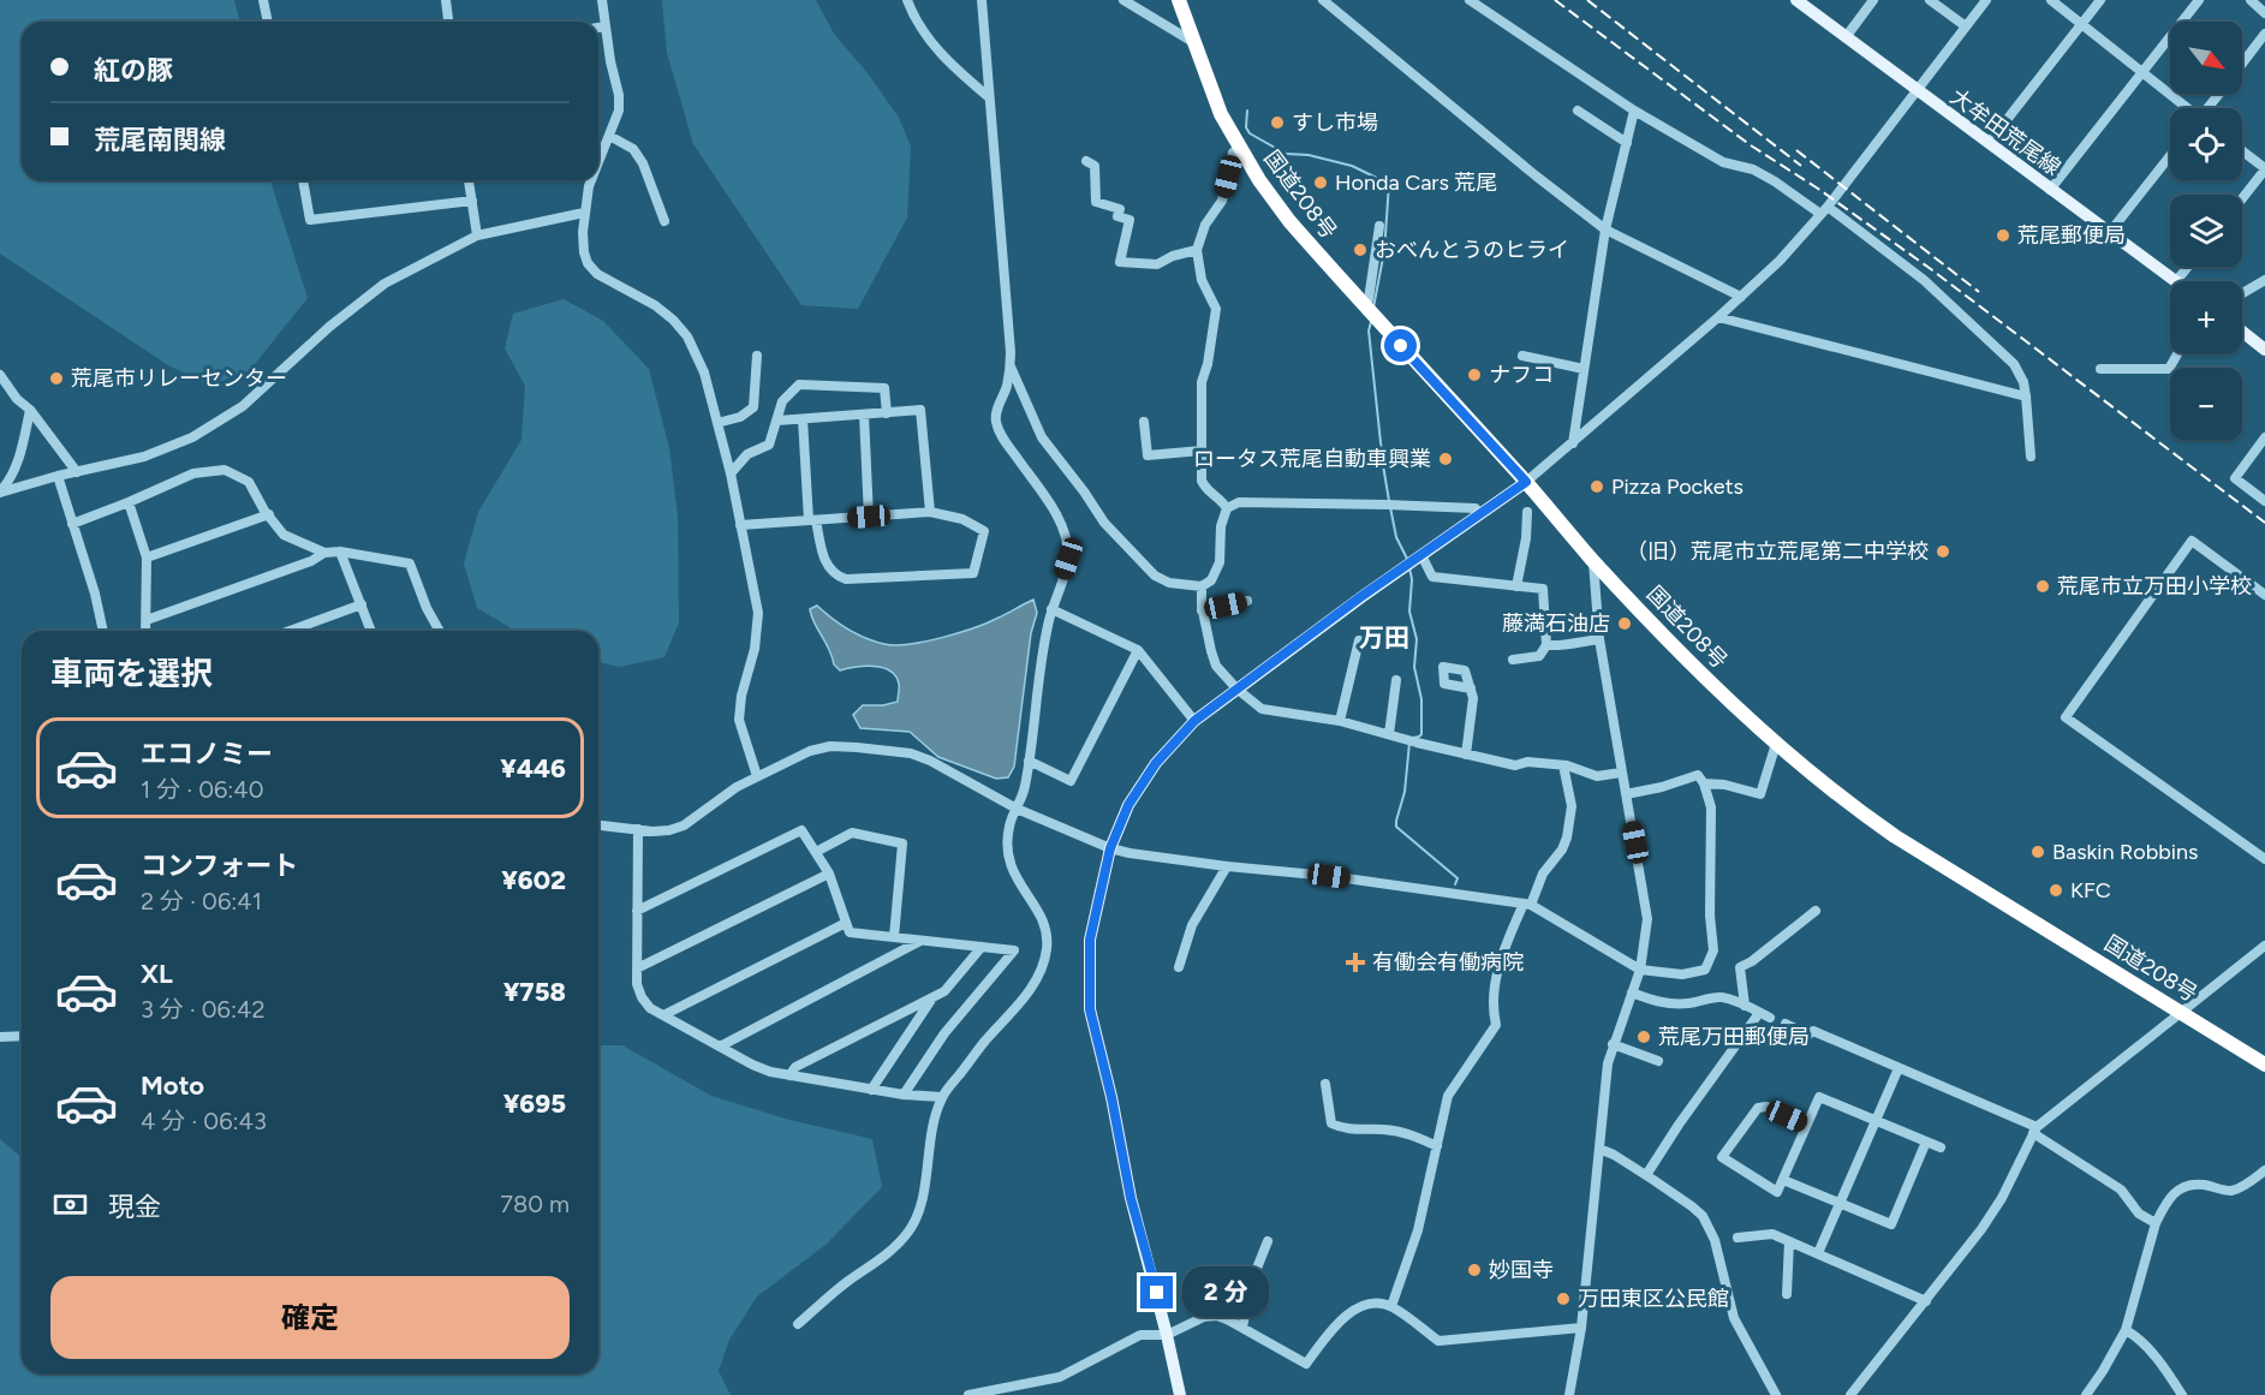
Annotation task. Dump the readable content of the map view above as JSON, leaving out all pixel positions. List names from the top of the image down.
{
  "streets": {
    "highway": ["国道208号"],
    "main road": ["大牟田荒尾線"]
  },
  "districts": ["万田"],
  "places": {
    "other": [
      "すし市場",
      "Honda Cars 荒尾",
      "荒尾郵便局",
      "おべんとうのヒライ",
      "ナフコ",
      "荒尾市リレーセンター",
      "ロータス荒尾自動車興業",
      "Pizza Pockets",
      "（旧）荒尾市立荒尾第二中学校",
      "荒尾市立万田小学校",
      "藤満石油店",
      "Baskin Robbins",
      "KFC",
      "荒尾万田郵便局",
      "妙国寺",
      "万田東区公民館"
    ],
    "health": ["有働会有働病院"]
  },
  "north": "bottom right",
  "page": {
    "map_buttons": ["+", "−"],
    "banner": ["紅の豚", "荒尾南関線"],
    "heading": "車両を選択",
    "list": [
      {
        "name": "エコノミー",
        "note": "1 分 · 06:40",
        "value": "¥446"
      },
      {
        "name": "コンフォート",
        "note": "2 分 · 06:41",
        "value": "¥602"
      },
      {
        "name": "XL",
        "note": "3 分 · 06:42",
        "value": "¥758"
      },
      {
        "name": "Moto",
        "note": "4 分 · 06:43",
        "value": "¥695"
      }
    ],
    "pay": ["現金", "780 m"],
    "buttons": "確定",
    "bubble": "2 分"
  }
}
